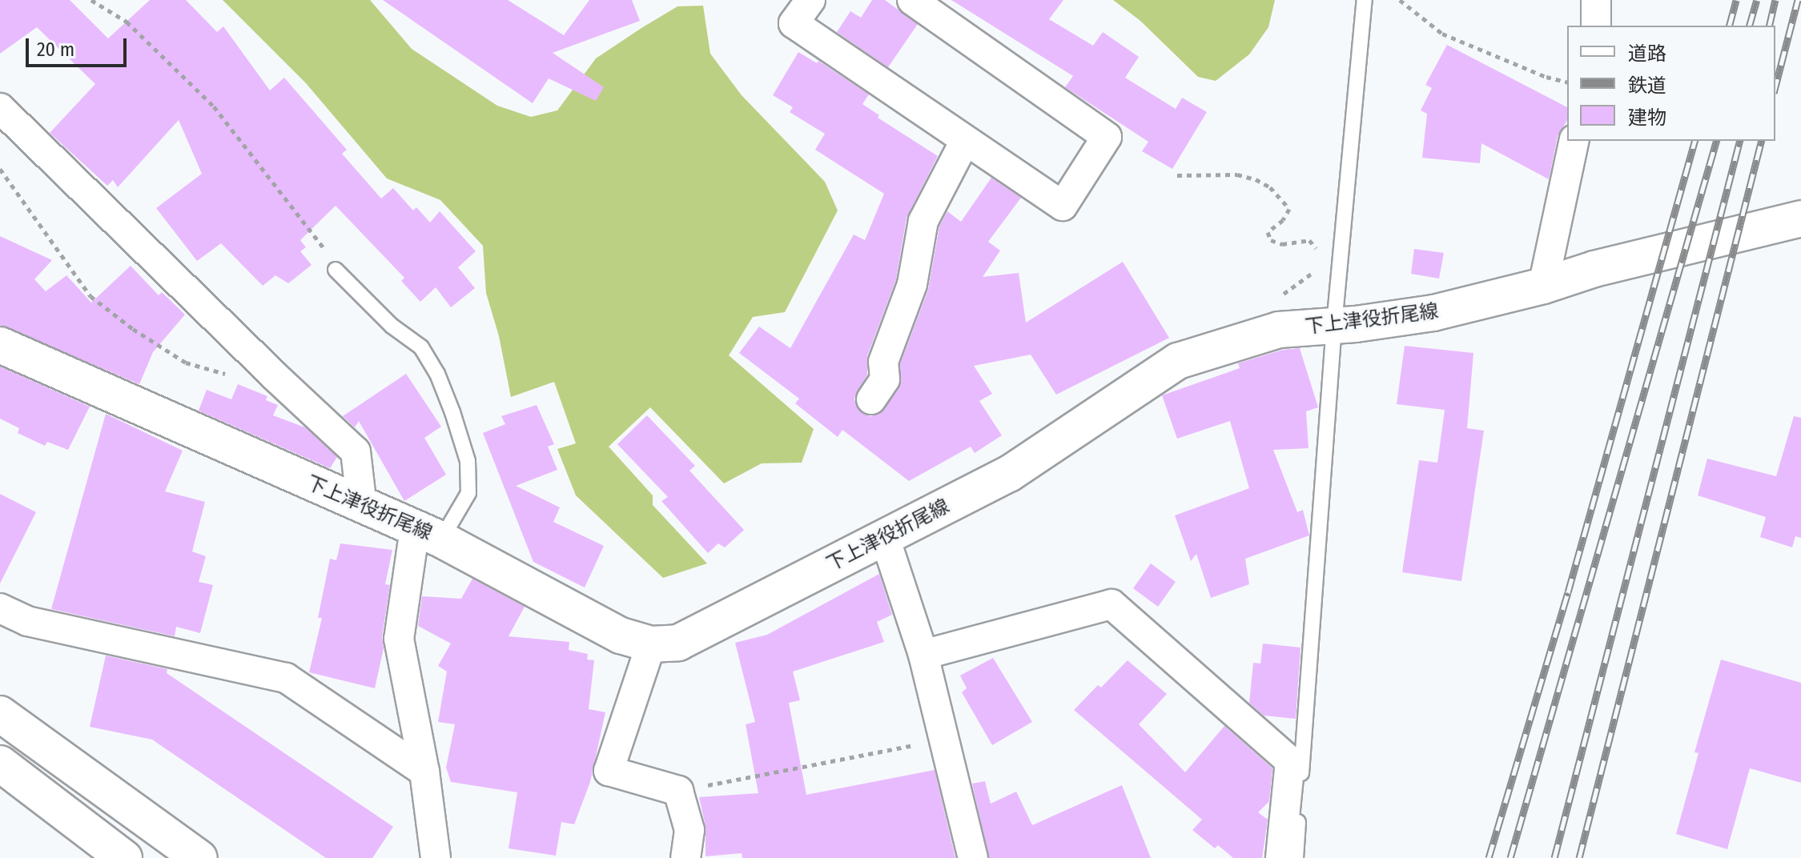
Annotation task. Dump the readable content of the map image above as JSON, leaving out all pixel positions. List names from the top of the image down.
{
  "streets": {
    "main road": ["下上津役折尾線"]
  },
  "legend": ["道路", "鉄道", "建物"],
  "scale_bar": "20 m"
}
